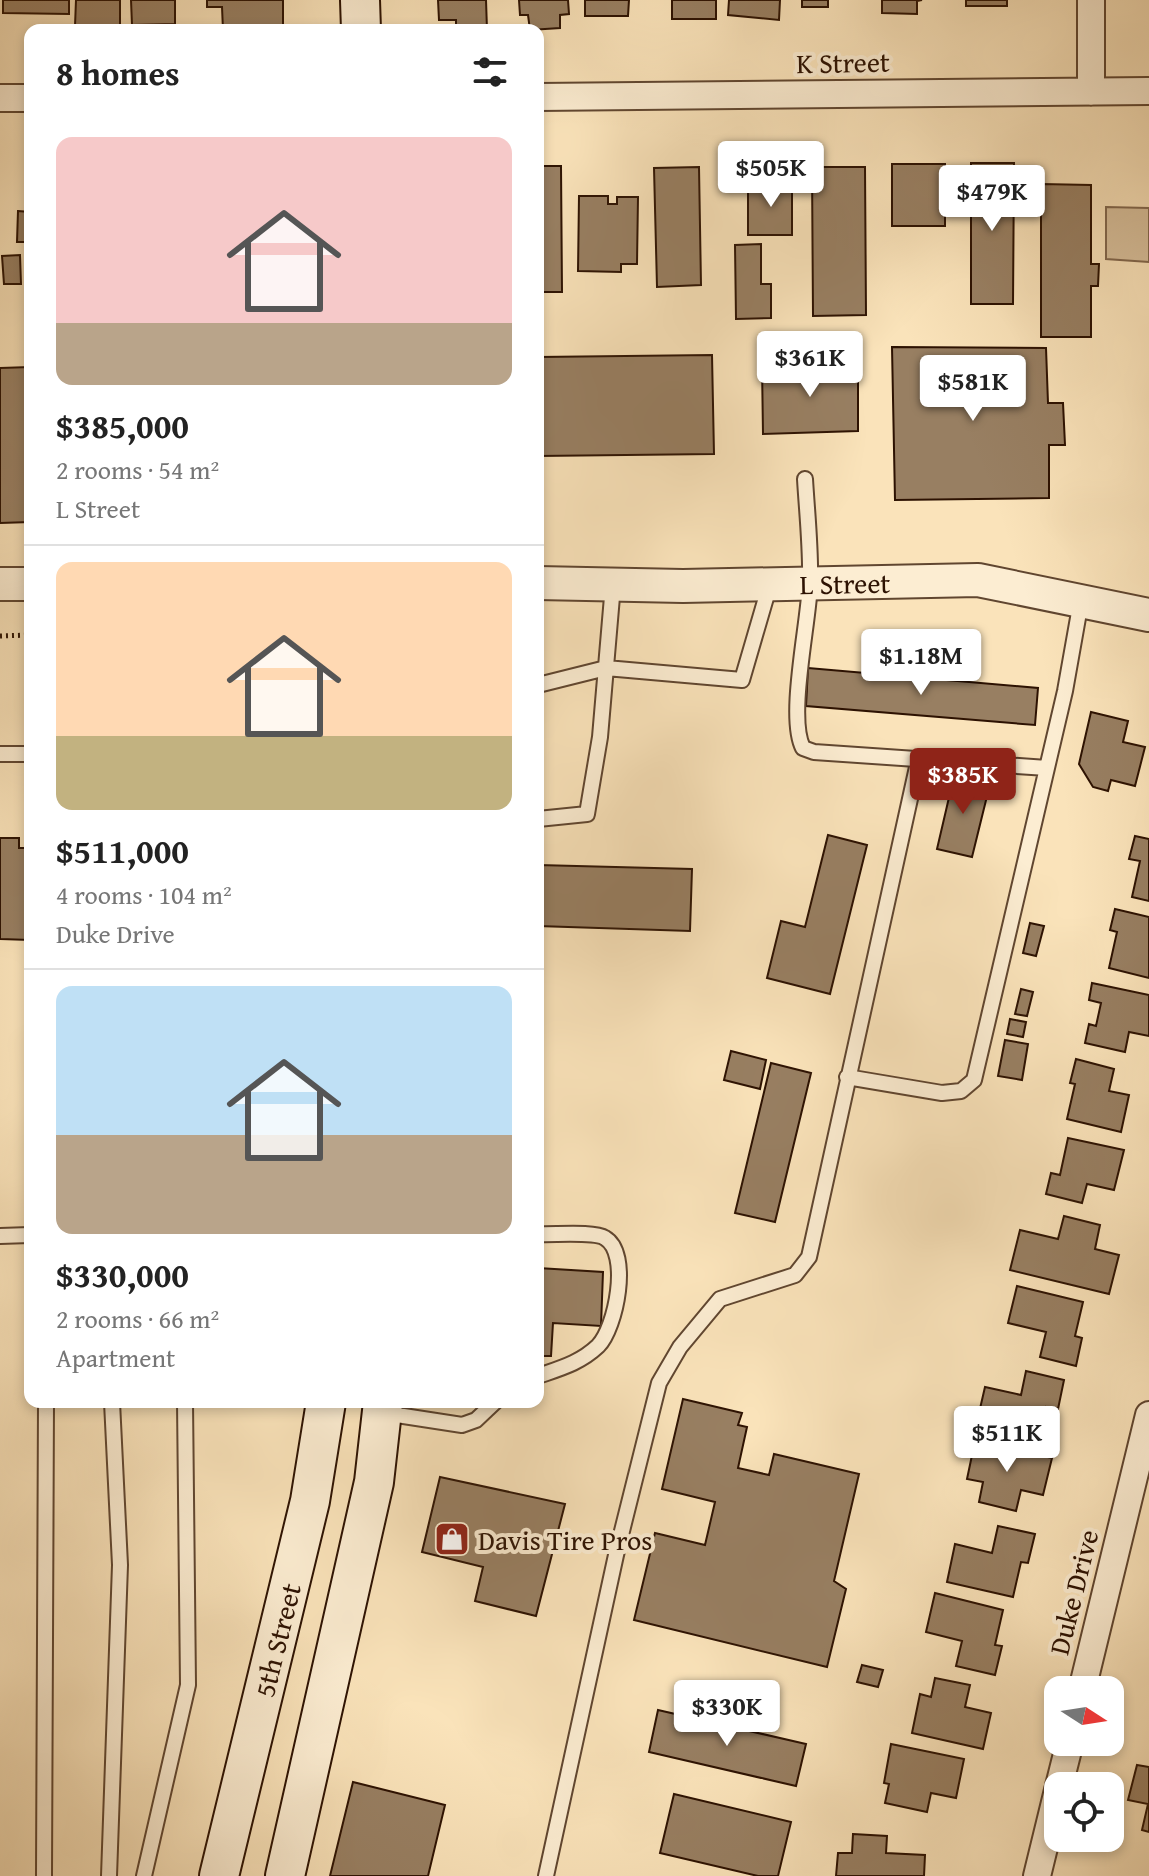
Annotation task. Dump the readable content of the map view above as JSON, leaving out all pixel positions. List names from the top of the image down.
{
  "streets": {
    "main road": ["5th Street"],
    "street": ["K Street", "L Street", "Duke Drive"]
  },
  "places": {
    "shop": ["Davis Tire Pros"]
  },
  "north": "right",
  "page": {
    "heading": "8 homes",
    "list": [
      {
        "name": "$385,000",
        "note": "2 rooms · 54 m² · L Street"
      },
      {
        "name": "$511,000",
        "note": "4 rooms · 104 m² · Duke Drive"
      },
      {
        "name": "$330,000",
        "note": "2 rooms · 66 m² · Apartment"
      }
    ],
    "price": [
      "$505K",
      "$479K",
      "$361K",
      "$581K",
      "$1.18M",
      "$385K",
      "$511K",
      "$330K"
    ]
  }
}
